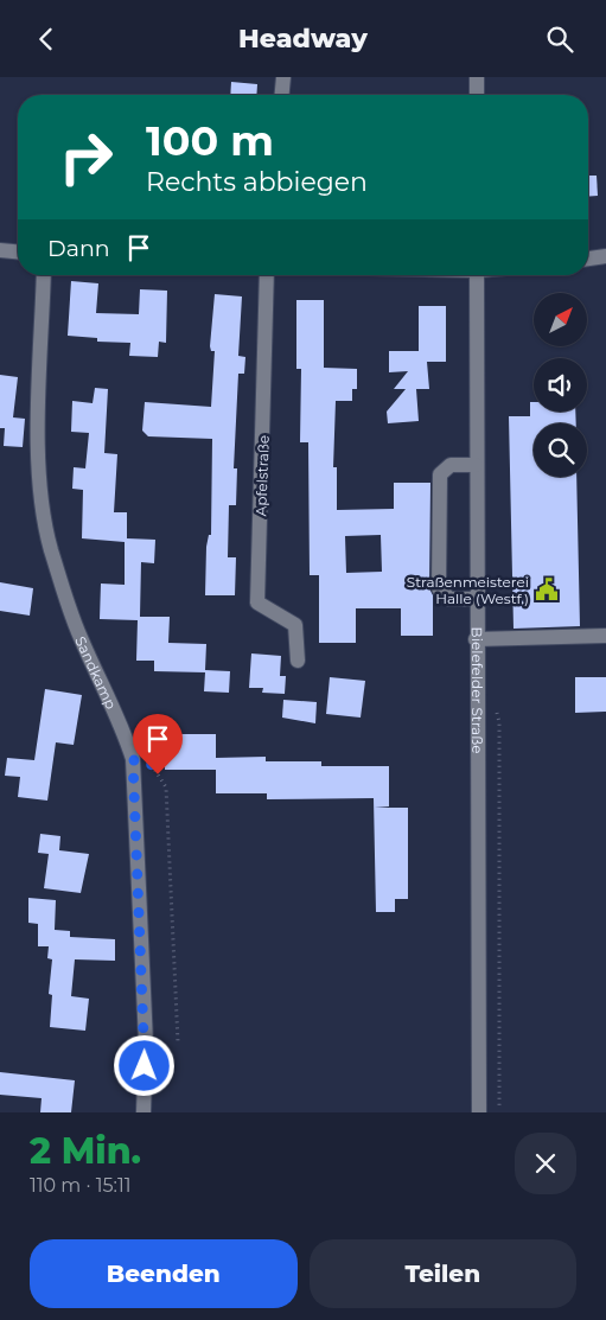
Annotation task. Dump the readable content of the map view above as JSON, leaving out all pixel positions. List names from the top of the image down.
{
  "streets": {
    "street": ["Apfelstraße", "Sandkamp", "Bielefelder Straße"]
  },
  "places": {
    "public building": ["Straßenmeisterei Halle (Westf.)"]
  },
  "north": "top right",
  "page": {
    "header": "Headway",
    "turn": ["100 m", "Rechts abbiegen"],
    "then": "Dann",
    "heading": ["2 Min.", "110 m · 15:11"],
    "buttons": ["Beenden", "Teilen"]
  }
}
